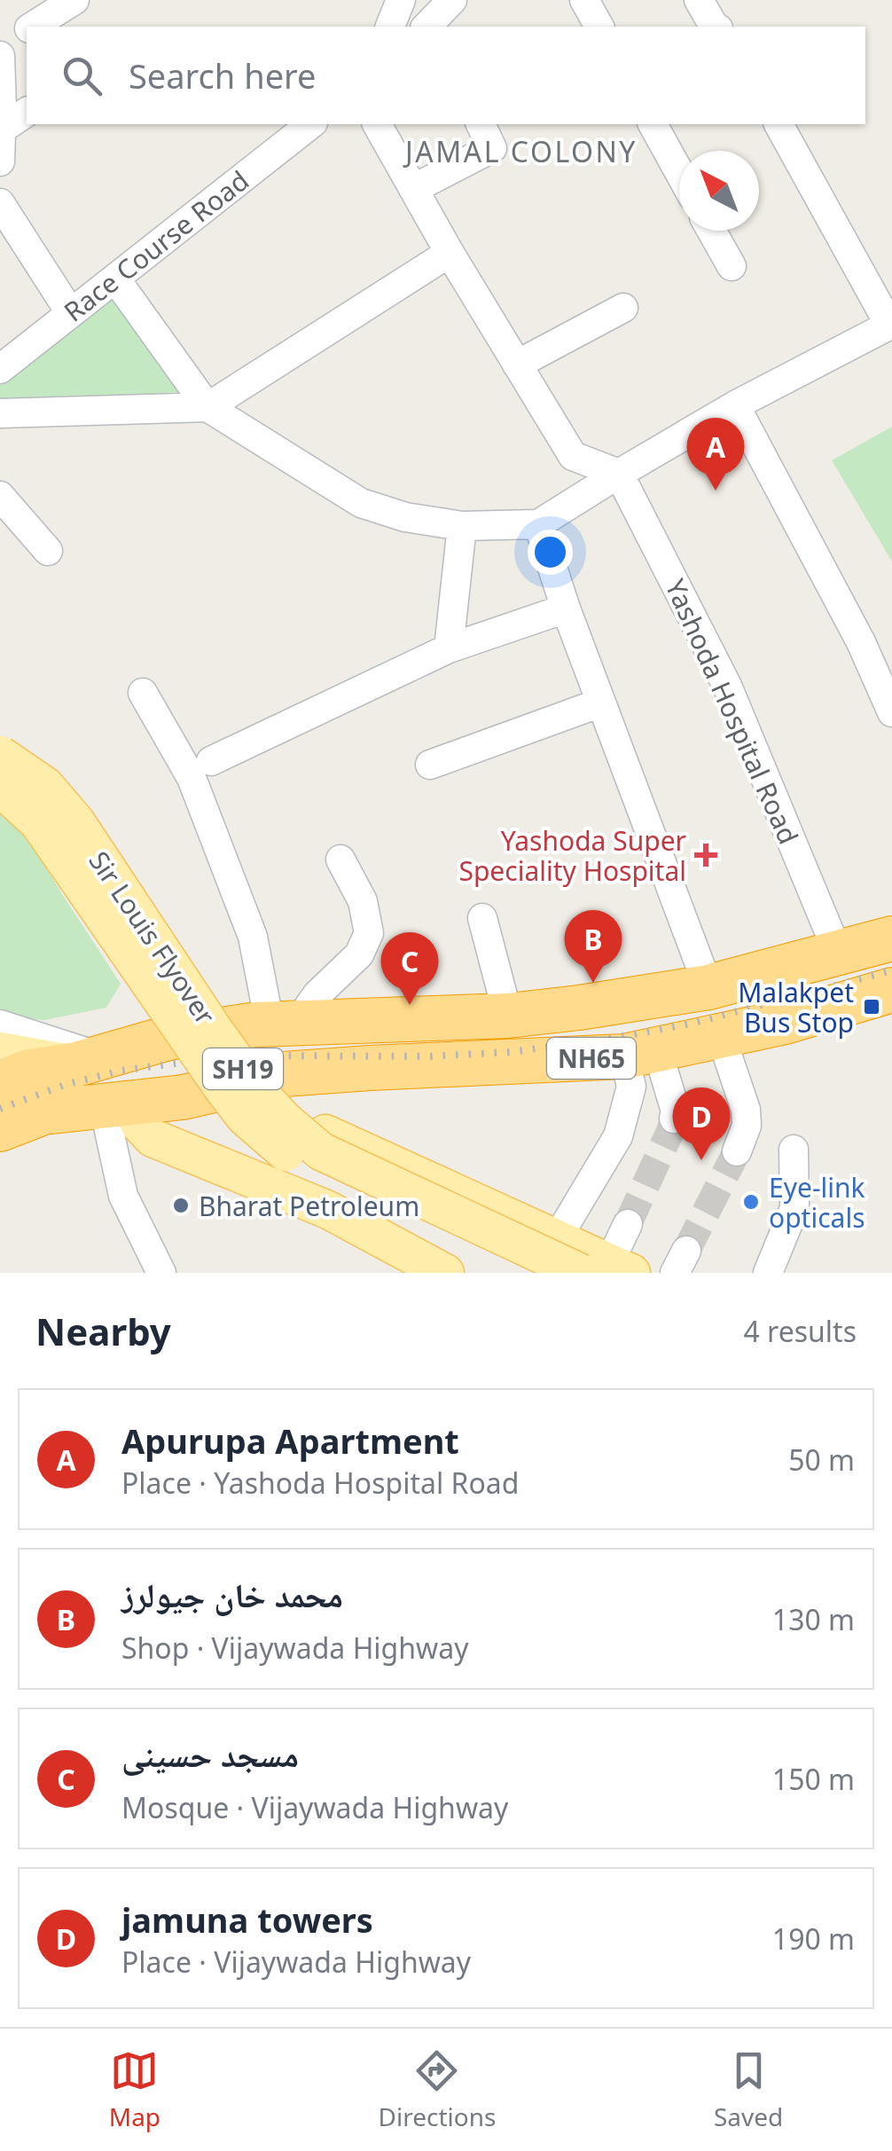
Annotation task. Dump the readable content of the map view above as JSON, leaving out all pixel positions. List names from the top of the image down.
{
  "streets": {
    "highway": ["NH65"],
    "main road": ["Sir Louis Flyover", "SH19"],
    "street": ["Race Course Road", "Yashoda Hospital Road"]
  },
  "crossings": [
    ["Yashoda Hospital Road", "NH65"],
    ["Sir Louis Flyover", "SH19"],
    ["NH65", "SH19"]
  ],
  "districts": ["JAMAL COLONY"],
  "places": {
    "health": ["Yashoda Super Speciality Hospital"],
    "transit": ["Malakpet Bus Stop"],
    "other": ["Eye-link opticals", "Bharat Petroleum"]
  },
  "north": "top left",
  "page": {
    "search": "Search here",
    "pins": [
      "A",
      "B",
      "C",
      "D"
    ],
    "heading": ["Nearby", "4 results"],
    "list": [
      {
        "mark": "A",
        "name": "Apurupa Apartment",
        "note": "Place · Yashoda Hospital Road",
        "value": "50 m"
      },
      {
        "mark": "B",
        "name": "محمد خان جیولرز",
        "note": "Shop · Vijaywada Highway",
        "value": "130 m"
      },
      {
        "mark": "C",
        "name": "مسجد حسینی",
        "note": "Mosque · Vijaywada Highway",
        "value": "150 m"
      },
      {
        "mark": "D",
        "name": "jamuna towers",
        "note": "Place · Vijaywada Highway",
        "value": "190 m"
      }
    ],
    "nav": ["Map", "Directions", "Saved"]
  }
}
